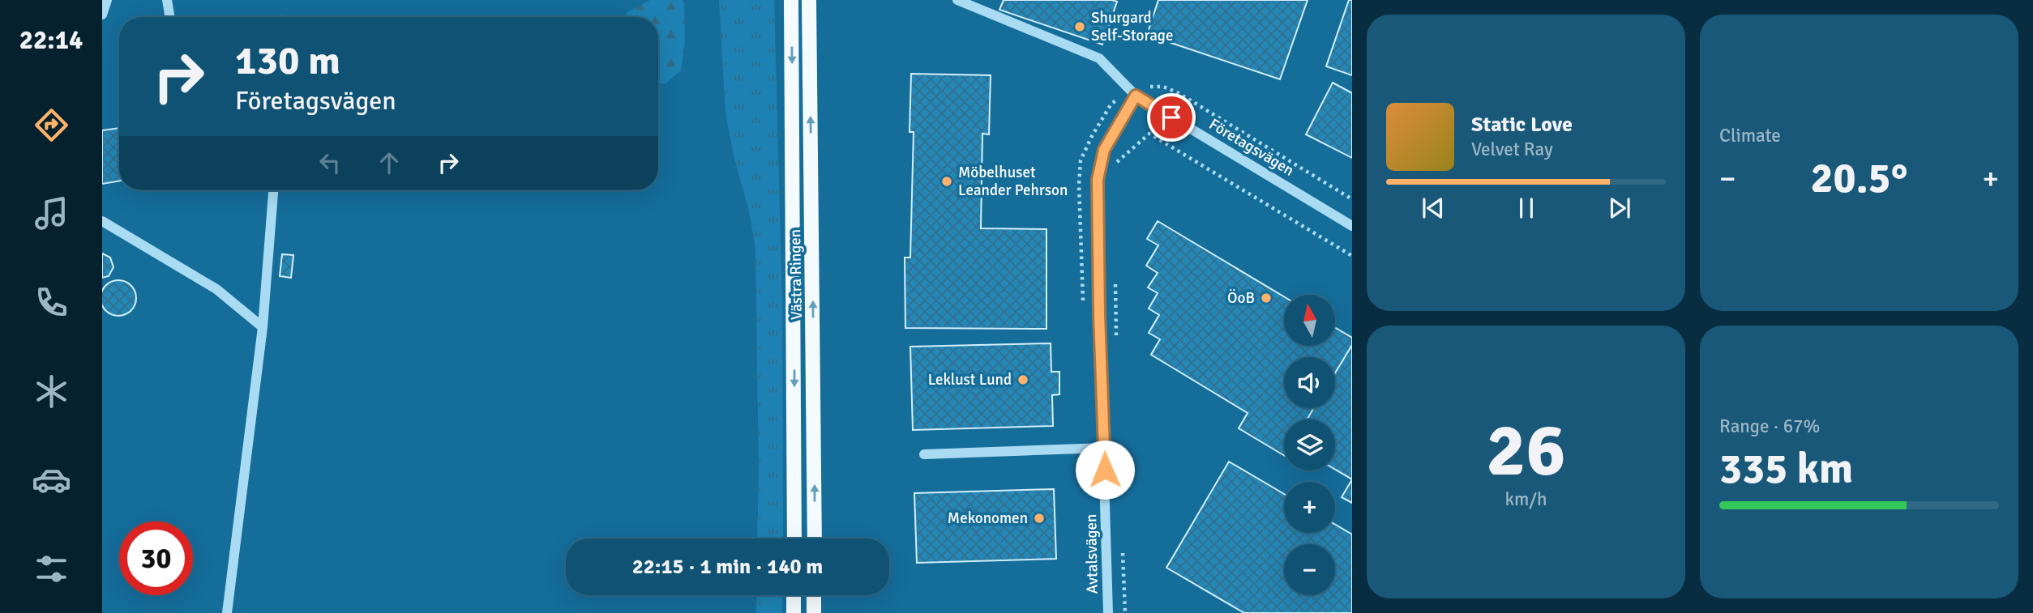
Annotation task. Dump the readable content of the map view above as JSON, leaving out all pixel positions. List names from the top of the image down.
{
  "streets": {
    "main road": ["Västra Ringen"],
    "street": ["Företagsvägen", "Avtalsvägen"]
  },
  "crossings": [
    ["Företagsvägen", "Avtalsvägen"]
  ],
  "places": [
    "Shurgard Self-Storage",
    "Möbelhuset Leander Pehrson",
    "ÖoB",
    "Leklust Lund",
    "Mekonomen"
  ],
  "north": "top",
  "page": {
    "tabs": "22:14",
    "tile": [
      "Climate",
      ["26", "km/h"],
      ["Range · 67%", "335 km"]
    ],
    "turn": ["130 m", "Företagsvägen"],
    "song": ["Static Love", "Velvet Ray"],
    "heat": ["−", "20.5°", "+"],
    "map_buttons": ["+", "−"],
    "limit": "30",
    "trip": "22:15 · 1 min · 140 m"
  }
}
